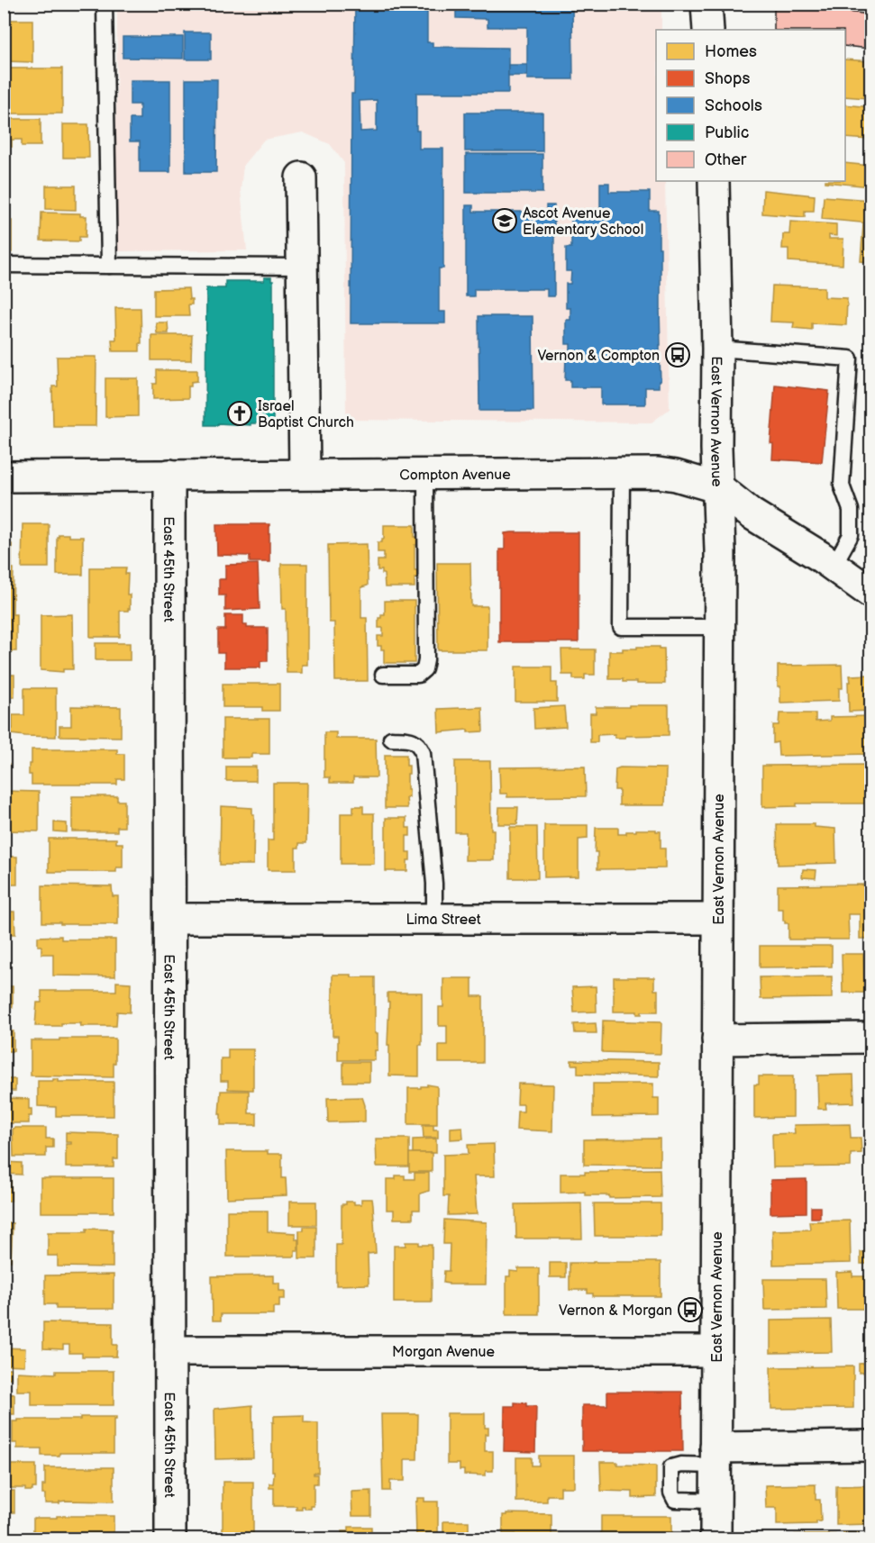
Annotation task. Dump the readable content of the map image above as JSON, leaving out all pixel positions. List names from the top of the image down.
{
  "streets": {
    "street": [
      "East Vernon Avenue",
      "Compton Avenue",
      "East 45th Street",
      "Lima Street",
      "Morgan Avenue"
    ]
  },
  "crossings": [
    ["East Vernon Avenue", "Compton Avenue"],
    ["East Vernon Avenue", "Lima Street"],
    ["East Vernon Avenue", "Morgan Avenue"],
    ["Compton Avenue", "East 45th Street"],
    ["East 45th Street", "Lima Street"],
    ["East 45th Street", "Morgan Avenue"]
  ],
  "places": {
    "school or university": ["Ascot Avenue Elementary School"],
    "bus stop": ["Vernon & Compton", "Vernon & Morgan"],
    "church": ["Israel Baptist Church"]
  },
  "legend": [
    "Homes",
    "Shops",
    "Schools",
    "Public",
    "Other"
  ]
}
